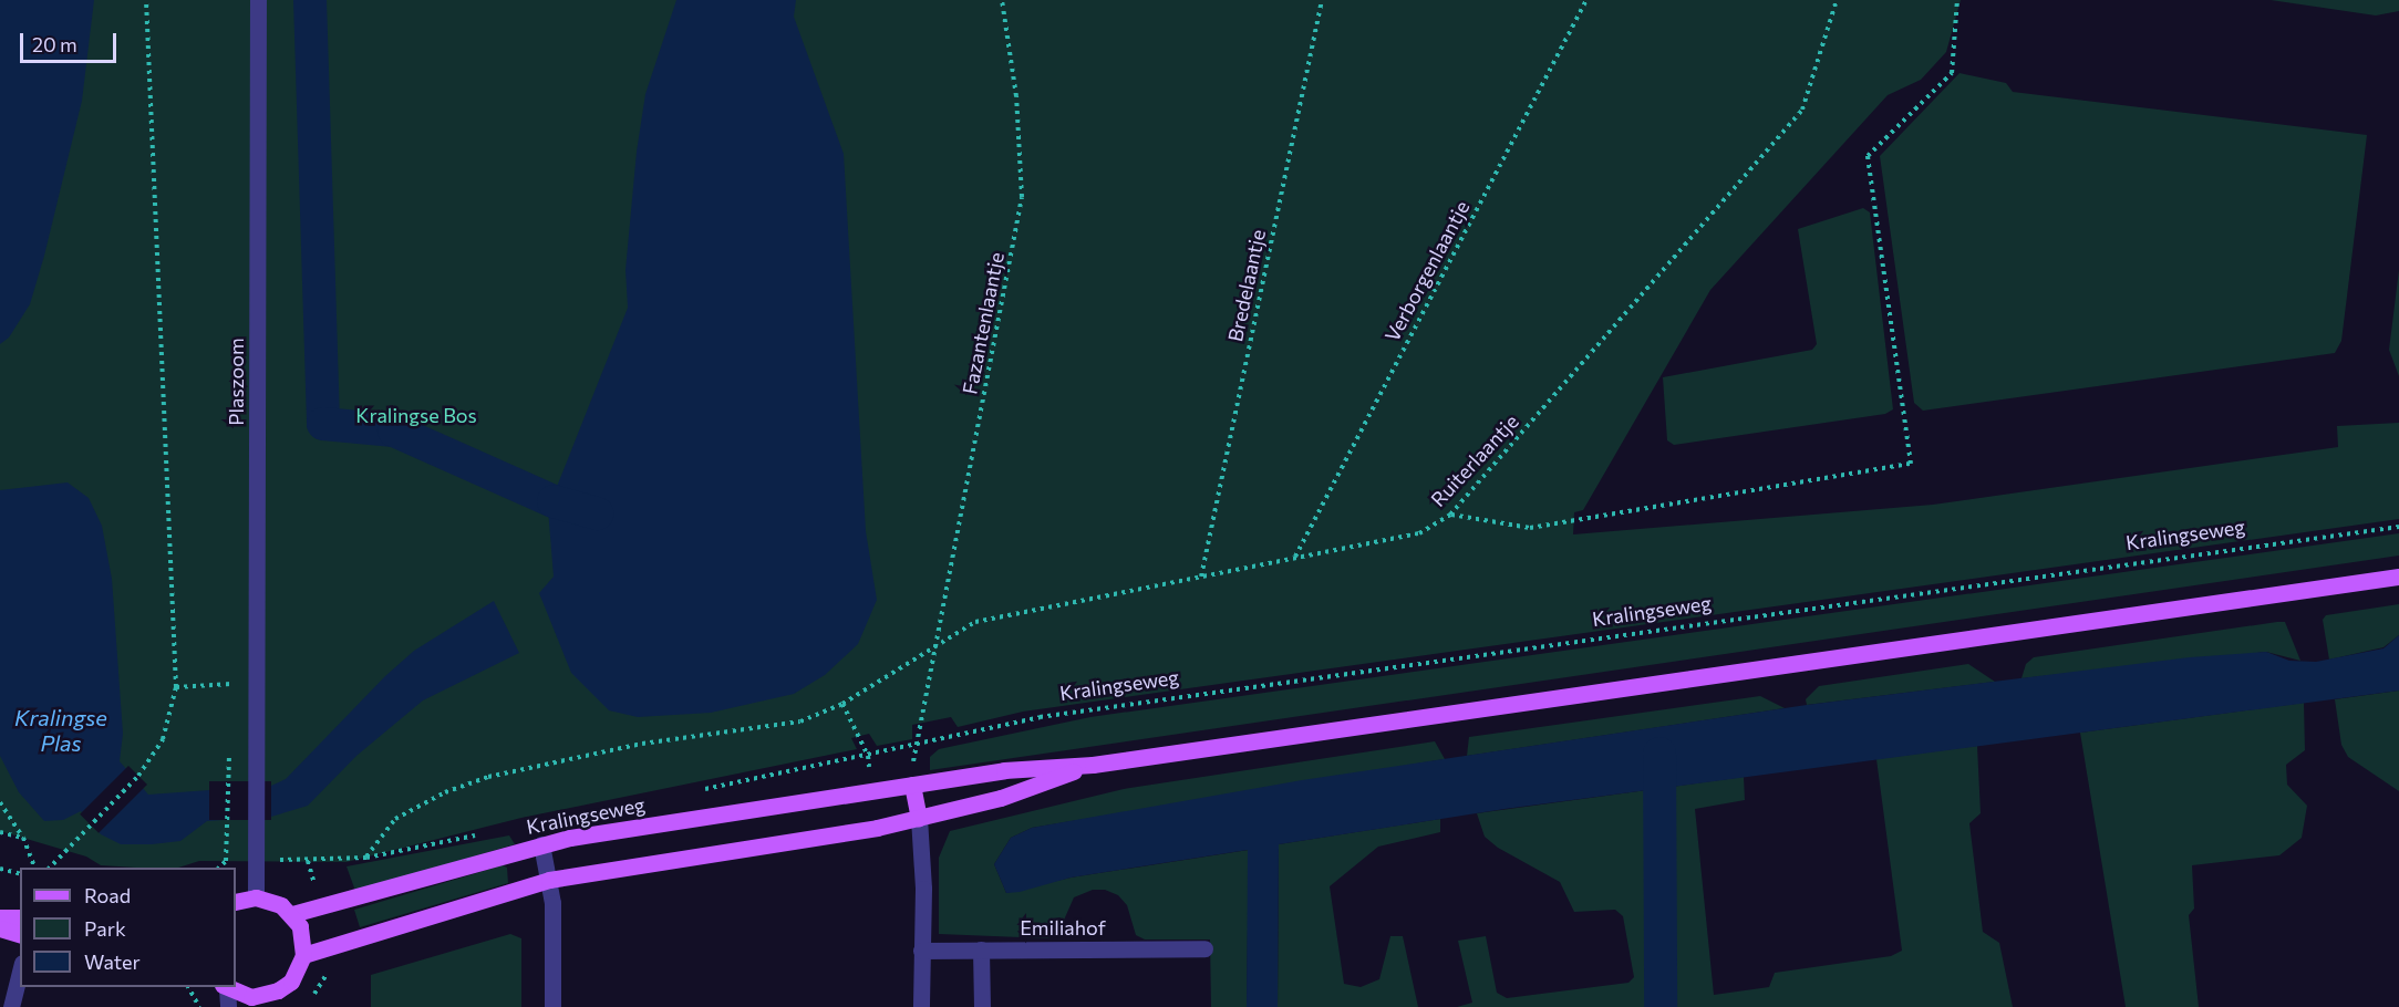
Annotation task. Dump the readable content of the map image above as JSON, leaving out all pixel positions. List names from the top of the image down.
{
  "streets": {
    "main road": ["Kralingseweg"],
    "street": ["Plaszoom", "Emiliahof"],
    "path": [
      "Verborgenlaantje",
      "Bredelaantje",
      "Fazantenlaantje",
      "Ruiterlaantje"
    ]
  },
  "crossings": [
    ["Verborgenlaantje", "Ruiterlaantje"],
    ["Bredelaantje", "Ruiterlaantje"],
    ["Fazantenlaantje", "Ruiterlaantje"],
    ["Fazantenlaantje", "Kralingseweg"]
  ],
  "water": ["Kralingse Plas"],
  "parks": ["Kralingse Bos"],
  "legend": ["Road", "Park", "Water"],
  "scale_bar": "20 m"
}
